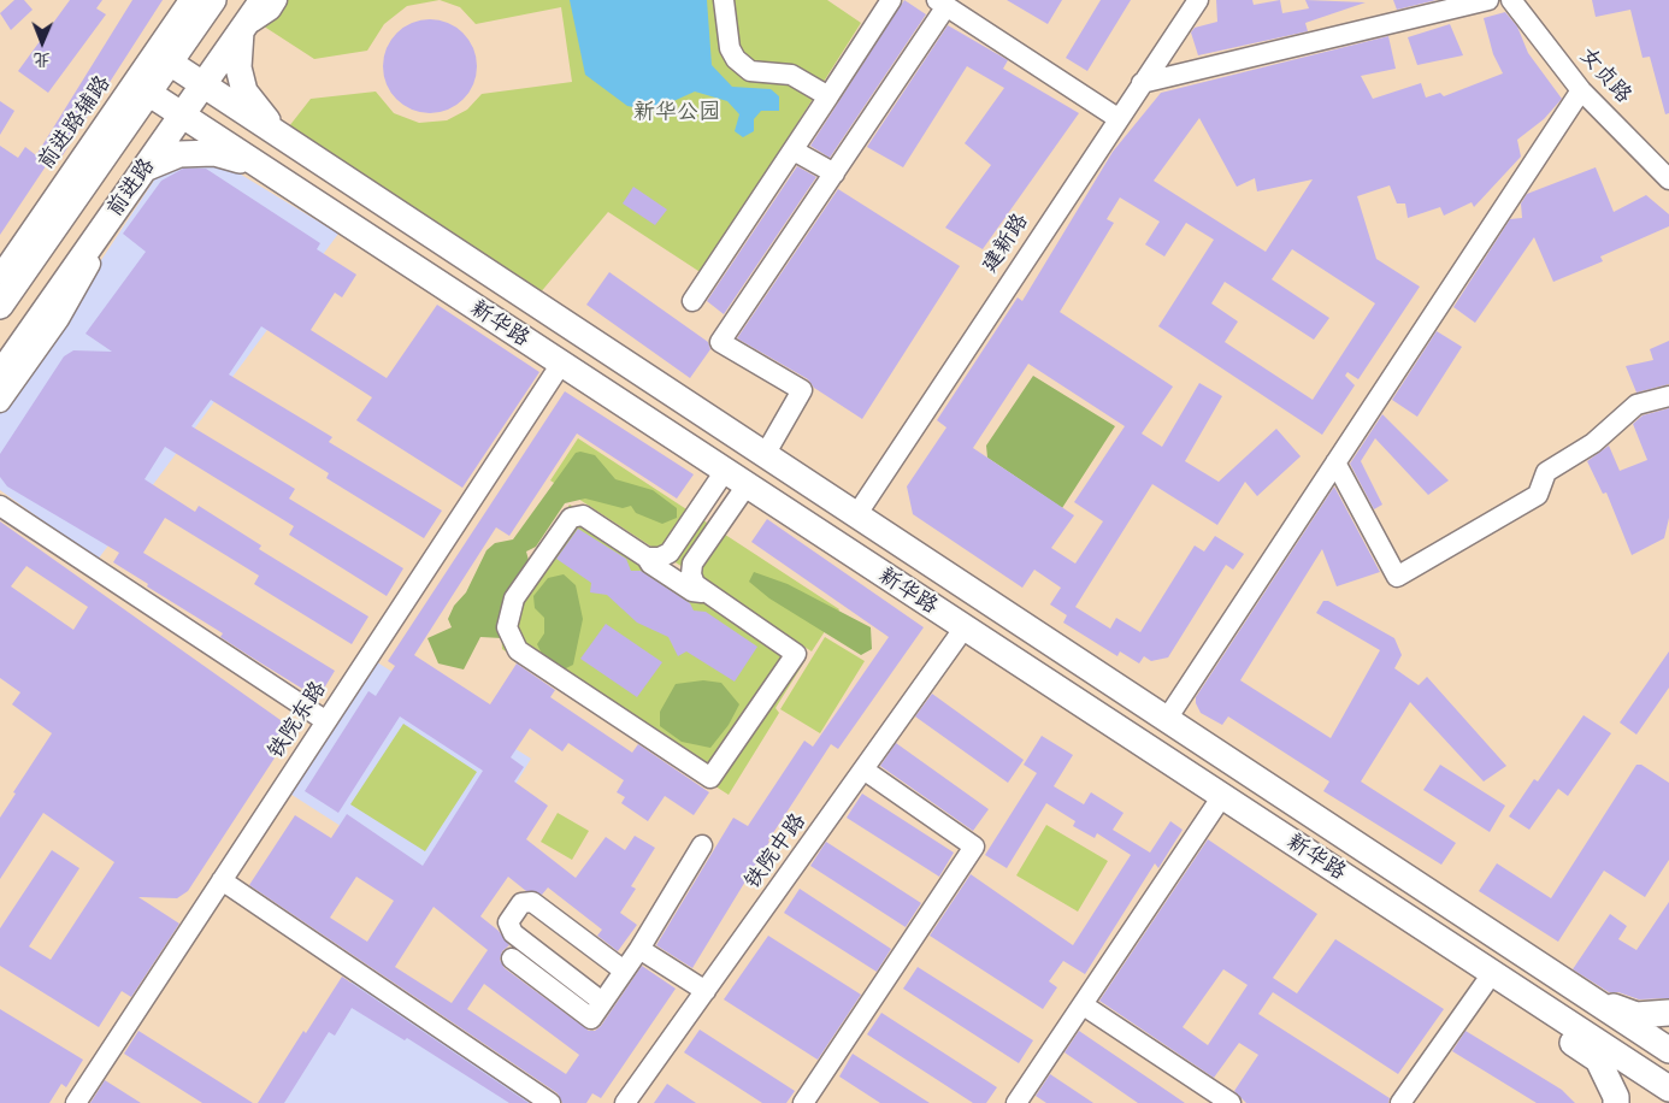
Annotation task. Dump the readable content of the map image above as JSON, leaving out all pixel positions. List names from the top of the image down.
{
  "streets": {
    "main road": ["前进路", "新华路"],
    "street": [
      "女贞路",
      "前进路辅路",
      "建新路",
      "铁院东路",
      "铁院中路"
    ]
  },
  "crossings": [
    ["前进路", "新华路"],
    ["建新路", "新华路"],
    ["新华路", "铁院东路"],
    ["新华路", "铁院中路"]
  ],
  "parks": ["新华公园"],
  "north": "bottom"
}
